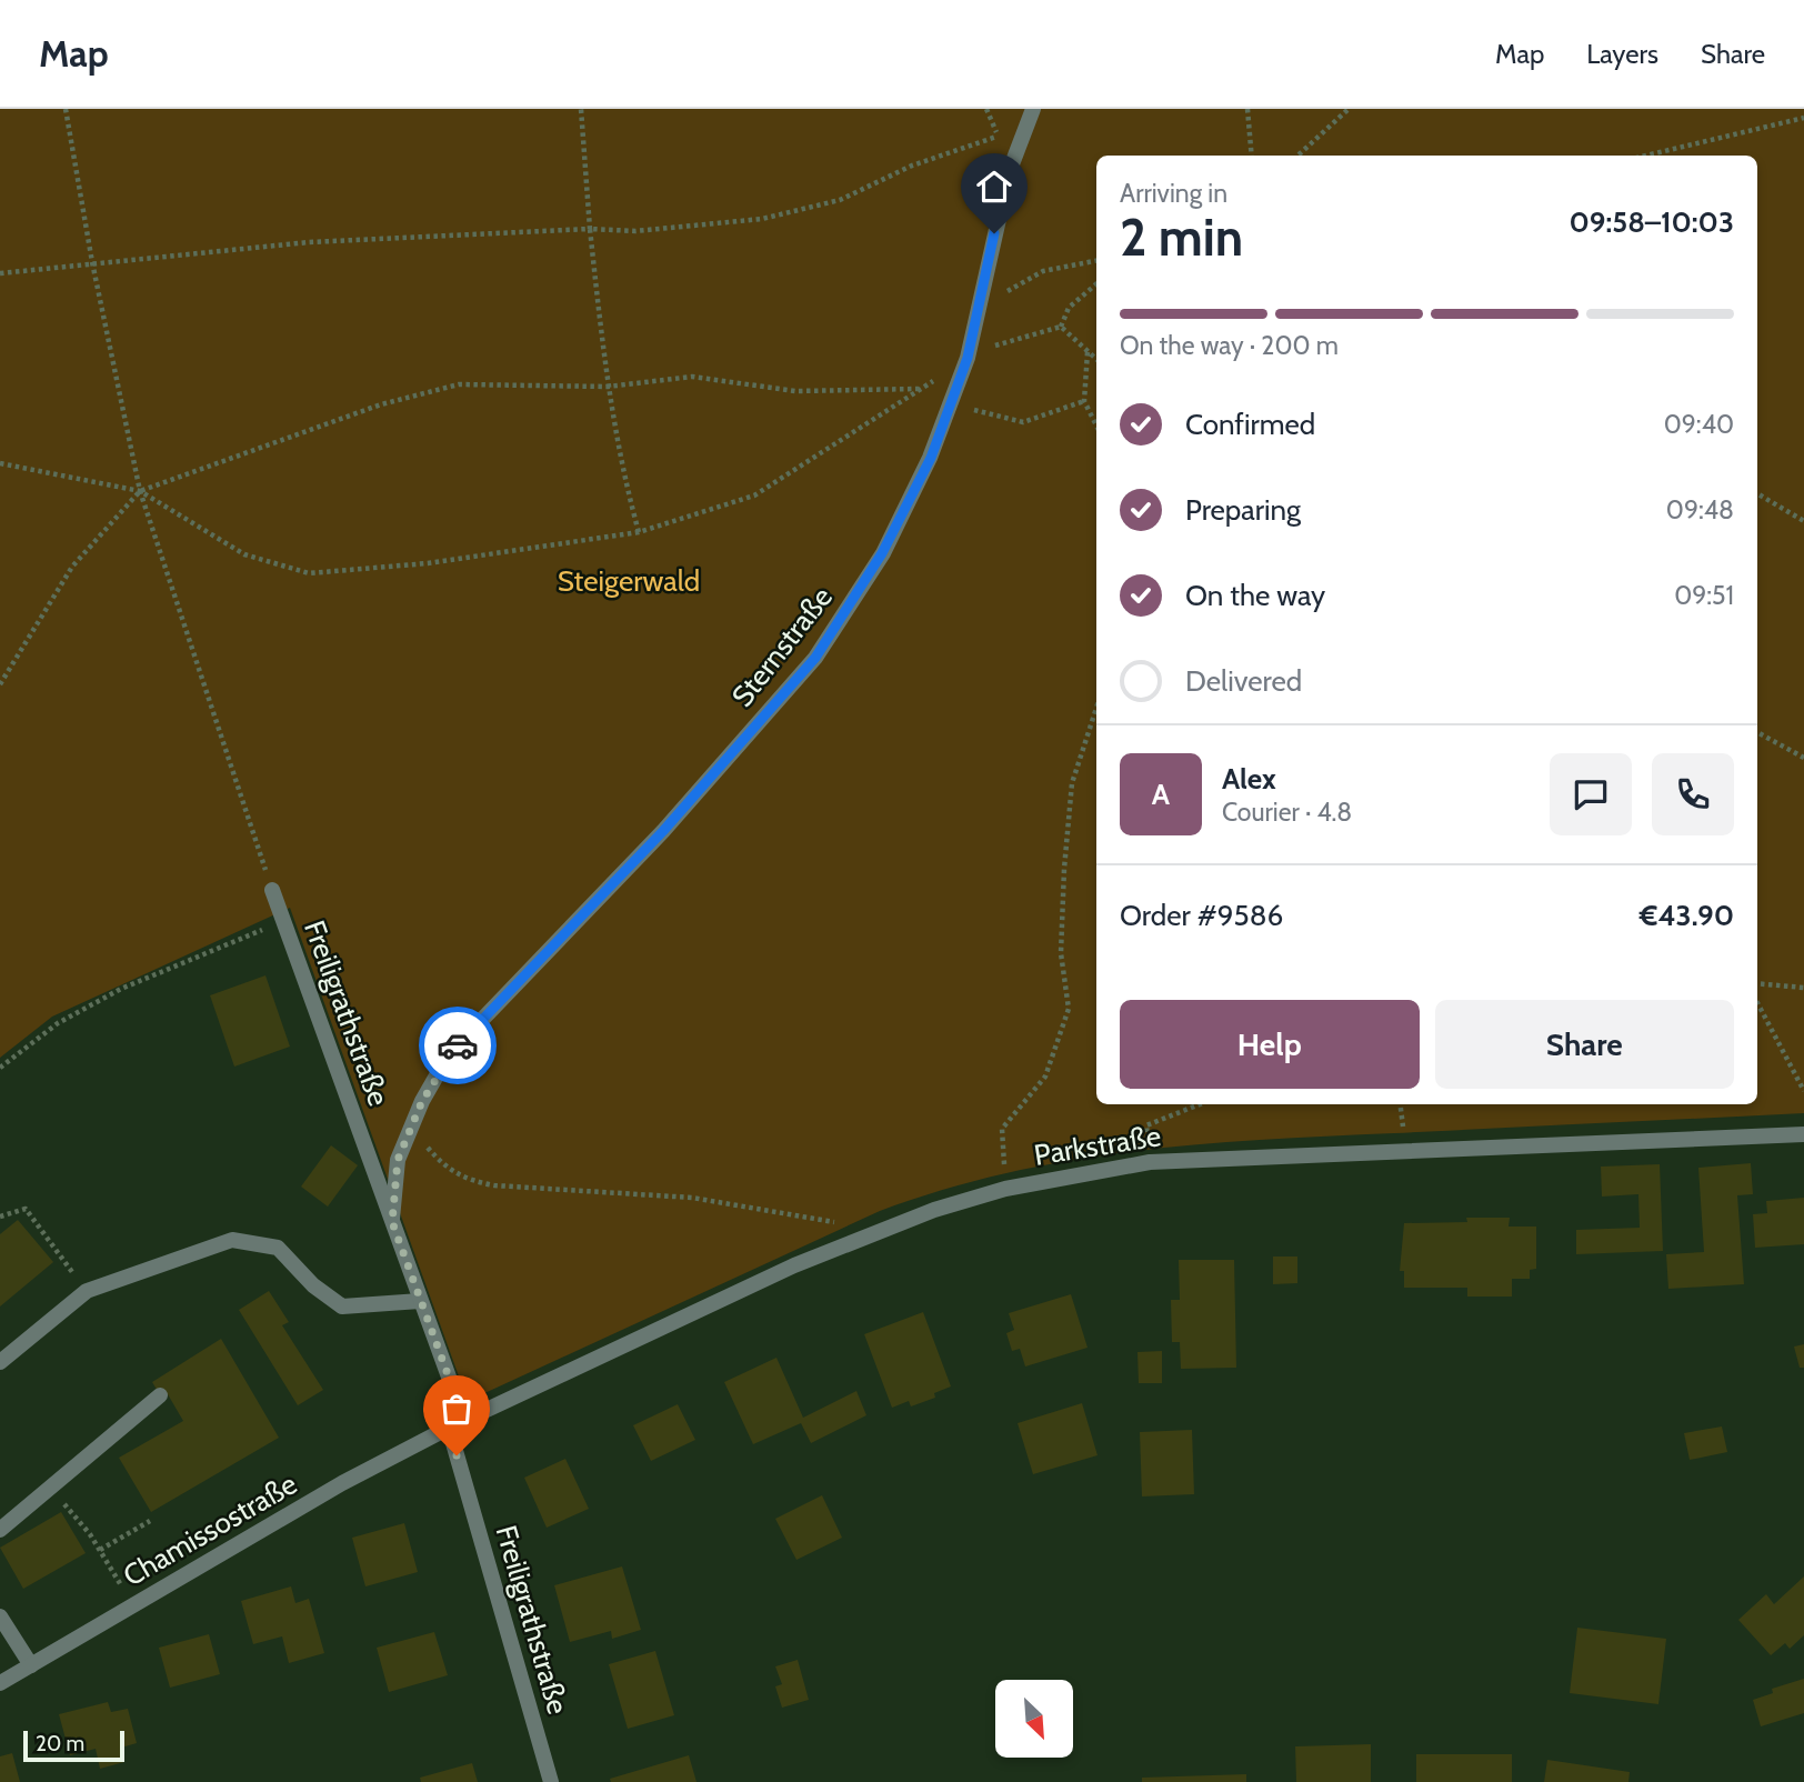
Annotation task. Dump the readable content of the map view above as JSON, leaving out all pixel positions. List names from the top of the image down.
{
  "streets": {
    "street": [
      "Sternstraße",
      "Freiligrathstraße",
      "Parkstraße",
      "Chamissostraße"
    ]
  },
  "crossings": [
    ["Sternstraße", "Freiligrathstraße"],
    ["Freiligrathstraße", "Parkstraße"],
    ["Freiligrathstraße", "Chamissostraße"],
    ["Parkstraße", "Chamissostraße"]
  ],
  "parks": ["Steigerwald"],
  "scale_bar": "20 m",
  "north": "bottom right",
  "page": {
    "header": "Map",
    "nav": ["Map", "Layers", "Share"],
    "heading": ["2 min", "Arriving in", "09:58–10:03"],
    "panel": [
      "Alex",
      "Courier · 4.8",
      "Order #9586",
      "€43.90"
    ],
    "bar": "On the way · 200 m",
    "list": [
      ["Confirmed", "09:40"],
      ["Preparing", "09:48"],
      ["On the way", "09:51"],
      "Delivered"
    ],
    "round": "A",
    "buttons": ["Help", "Share"],
    "scale": "20 m"
  }
}
